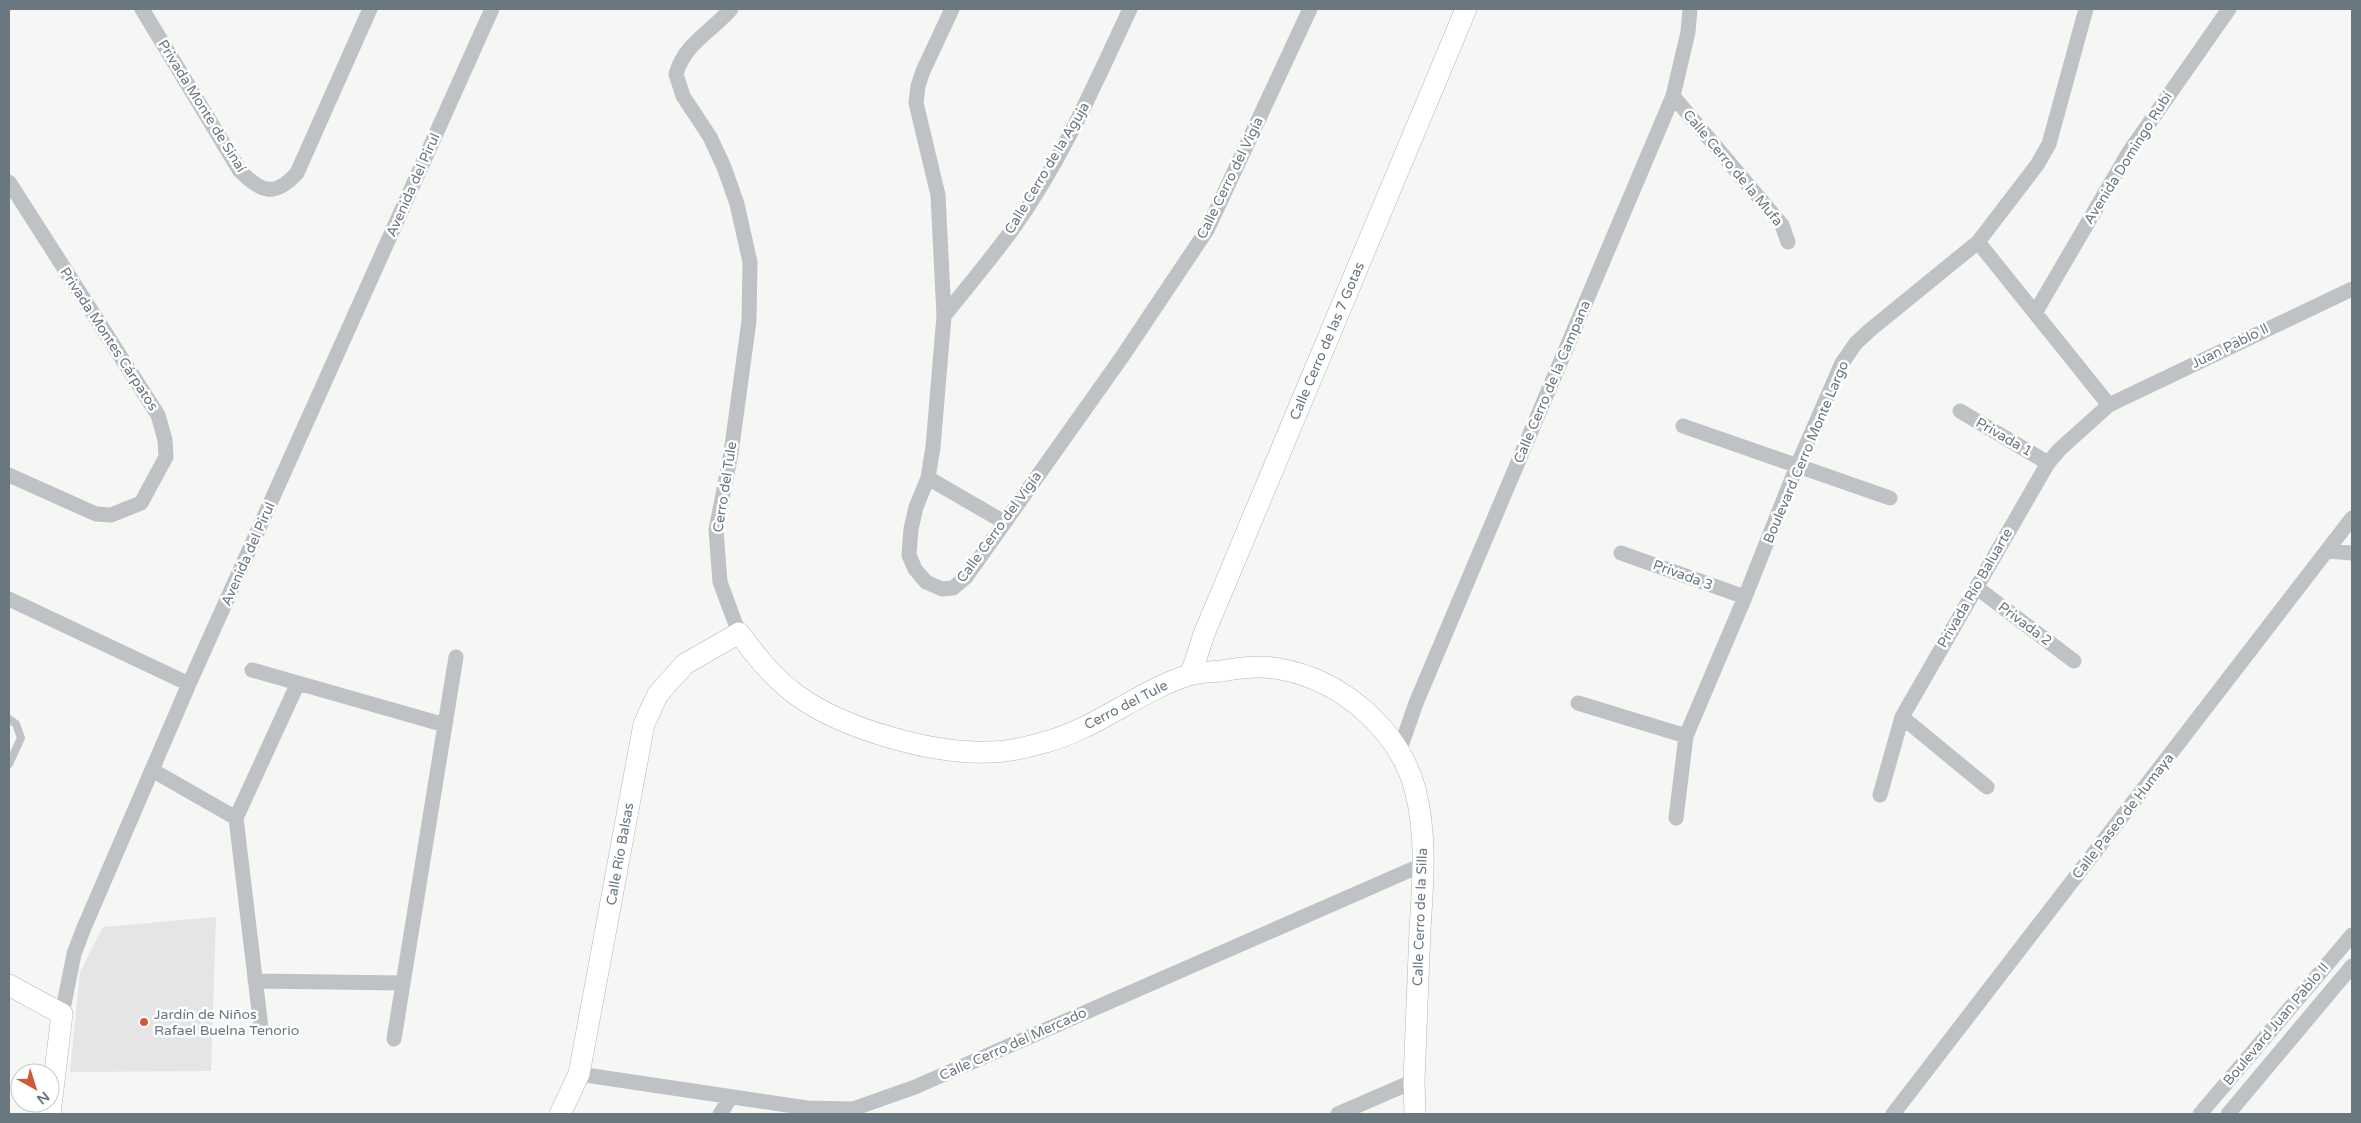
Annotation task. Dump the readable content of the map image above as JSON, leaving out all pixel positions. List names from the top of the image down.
{
  "streets": {
    "street": [
      "Privada Monte de Sinaí",
      "Avenida Domingo Rubí",
      "Calle Cerro de la Aguja",
      "Calle Cerro de la Mufa",
      "Calle Cerro del Vigía",
      "Avenida del Pirul",
      "Privada Montes Cárpatos",
      "Calle Cerro de las 7 Gotas",
      "Juan Pablo ll",
      "Calle Cerro de la Campana",
      "Privada 1",
      "Boulevard Cerro Monte Largo",
      "Cerro del Tule",
      "Privada 3",
      "Privada Río Baluarte",
      "Privada 2",
      "Calle Paseo de Humaya",
      "Calle Río Balsas",
      "Calle Cerro de la Silla",
      "Boulevard Juan Pablo II",
      "Calle Cerro del Mercado"
    ]
  },
  "crossings": [
    ["Calle Cerro de la Aguja", "Calle Cerro del Vigía"],
    ["Calle Cerro de la Mufa", "Calle Cerro de la Campana"],
    ["Calle Cerro de las 7 Gotas", "Cerro del Tule"],
    ["Calle Cerro de las 7 Gotas", "Calle Cerro de la Silla"],
    ["Juan Pablo ll", "Privada Río Baluarte"],
    ["Calle Cerro de la Campana", "Calle Cerro de la Silla"],
    ["Privada 1", "Privada Río Baluarte"],
    ["Boulevard Cerro Monte Largo", "Privada 3"],
    ["Cerro del Tule", "Calle Río Balsas"],
    ["Cerro del Tule", "Calle Cerro de la Silla"],
    ["Privada Río Baluarte", "Privada 2"],
    ["Calle Río Balsas", "Calle Cerro del Mercado"],
    ["Calle Cerro de la Silla", "Calle Cerro del Mercado"]
  ],
  "places": ["Jardín de Niños Rafael Buelna Tenorio"],
  "north": "bottom right"
}
